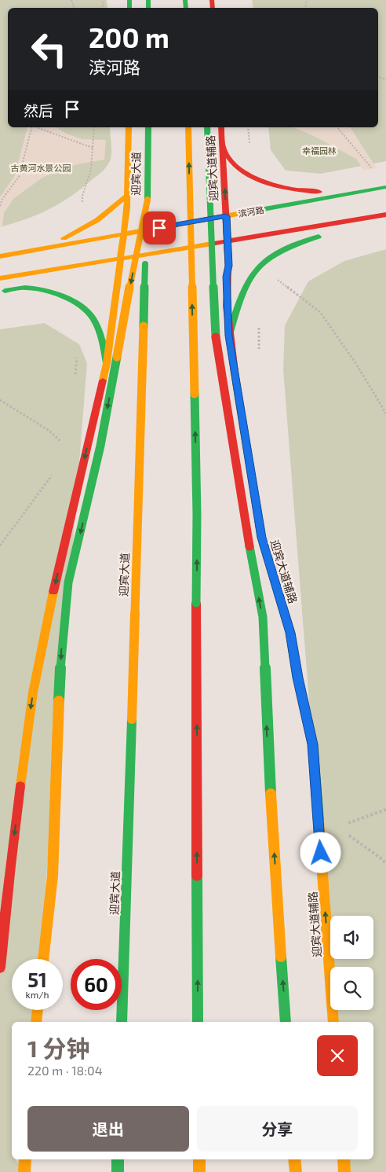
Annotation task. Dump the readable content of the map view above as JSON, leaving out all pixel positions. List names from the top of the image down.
{
  "streets": {
    "main road": ["迎宾大道辅路", "迎宾大道", "滨河路"]
  },
  "crossings": [
    ["迎宾大道辅路", "滨河路"]
  ],
  "parks": ["幸福园林", "古黄河水景公园"],
  "page": {
    "turn": ["200 m", "滨河路"],
    "then": "然后",
    "speed": "51 km/h",
    "limit": "60",
    "heading": ["1 分钟", "220 m · 18:04"],
    "buttons": ["退出", "分享"]
  }
}
